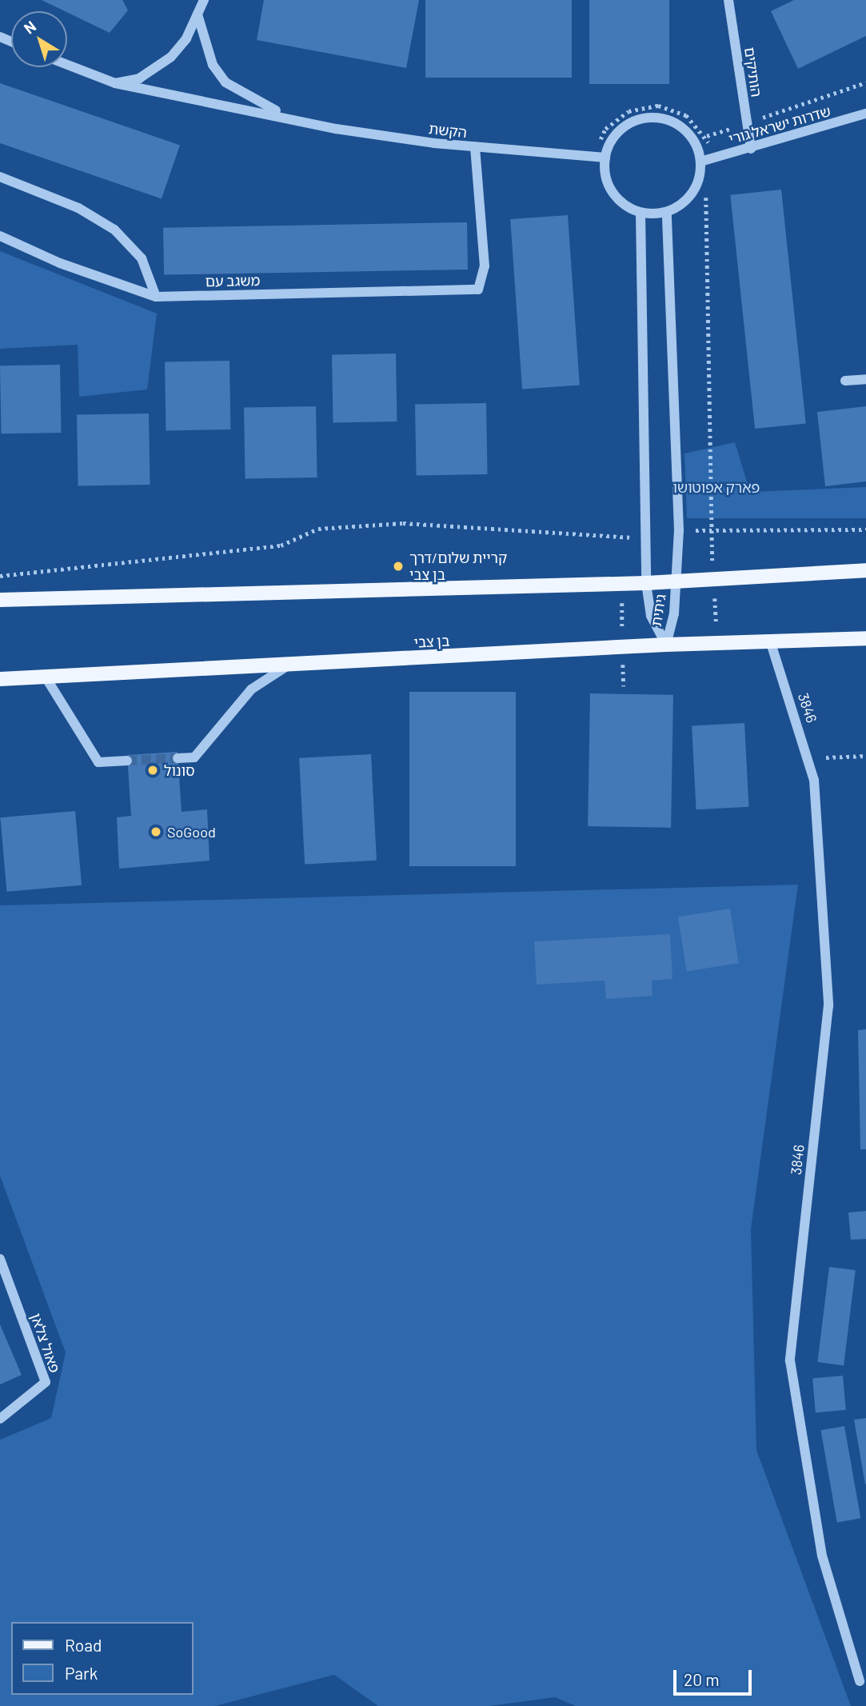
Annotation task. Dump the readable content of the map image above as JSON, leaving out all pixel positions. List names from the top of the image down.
{
  "streets": {
    "main road": ["בן צבי"],
    "street": [
      "הותיקים",
      "שדרות ישראל גורי",
      "הקשת",
      "משגב עם",
      "גיתית",
      "3846",
      "פאול צלאן"
    ]
  },
  "crossings": [
    ["הותיקים", "שדרות ישראל גורי"],
    ["שדרות ישראל גורי", "הקשת"],
    ["שדרות ישראל גורי", "גיתית"],
    ["הקשת", "משגב עם"],
    ["הקשת", "גיתית"],
    ["גיתית", "בן צבי"],
    ["בן צבי", "3846"]
  ],
  "parks": ["פארק אפוטושו"],
  "places": ["קריית שלום/דרך בן צבי", "סונול", "SoGood"],
  "legend": ["Road", "Park"],
  "scale_bar": "20 m",
  "north": "top left"
}
